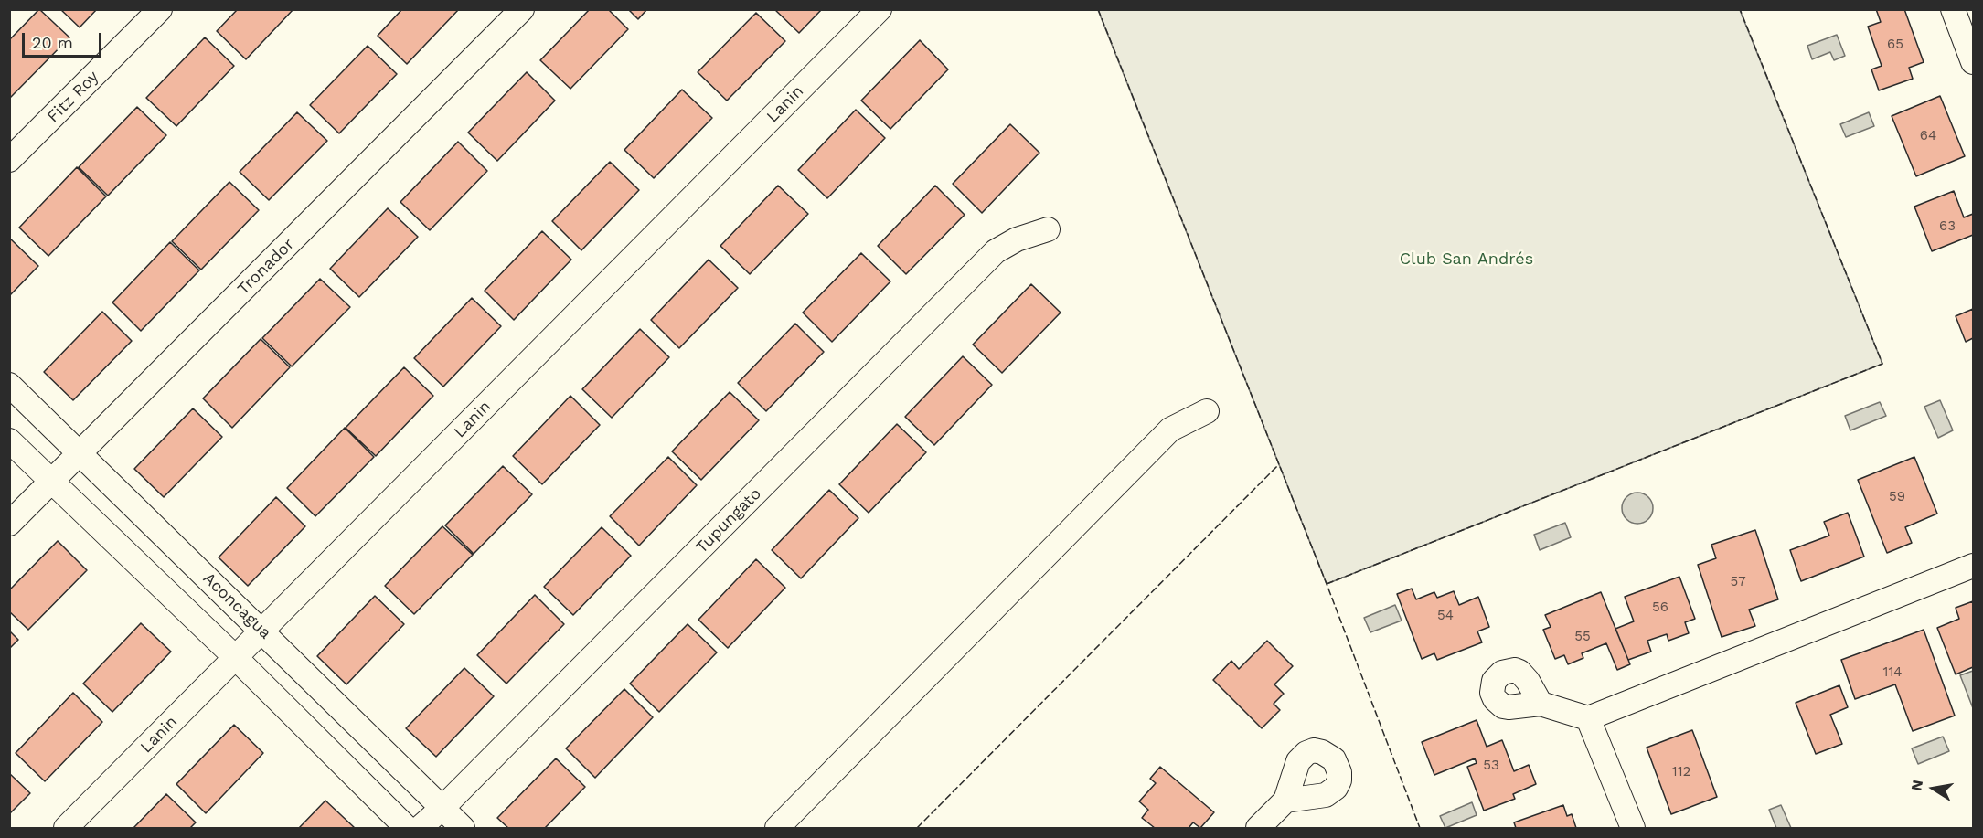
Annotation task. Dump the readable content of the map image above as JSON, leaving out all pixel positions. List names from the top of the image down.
{
  "streets": {
    "street": [
      "Fitz Roy",
      "Lanin",
      "Tronador",
      "Tupungato",
      "Aconcagua"
    ]
  },
  "crossings": [
    ["Lanin", "Aconcagua"],
    ["Tronador", "Aconcagua"],
    ["Tupungato", "Aconcagua"]
  ],
  "parks": ["Club San Andrés"],
  "house_numbers": [
    "65",
    "64",
    "63",
    "59",
    "57",
    "56",
    "54",
    "55",
    "114",
    "53",
    "112"
  ],
  "scale_bar": "20 m",
  "north": "left"
}
